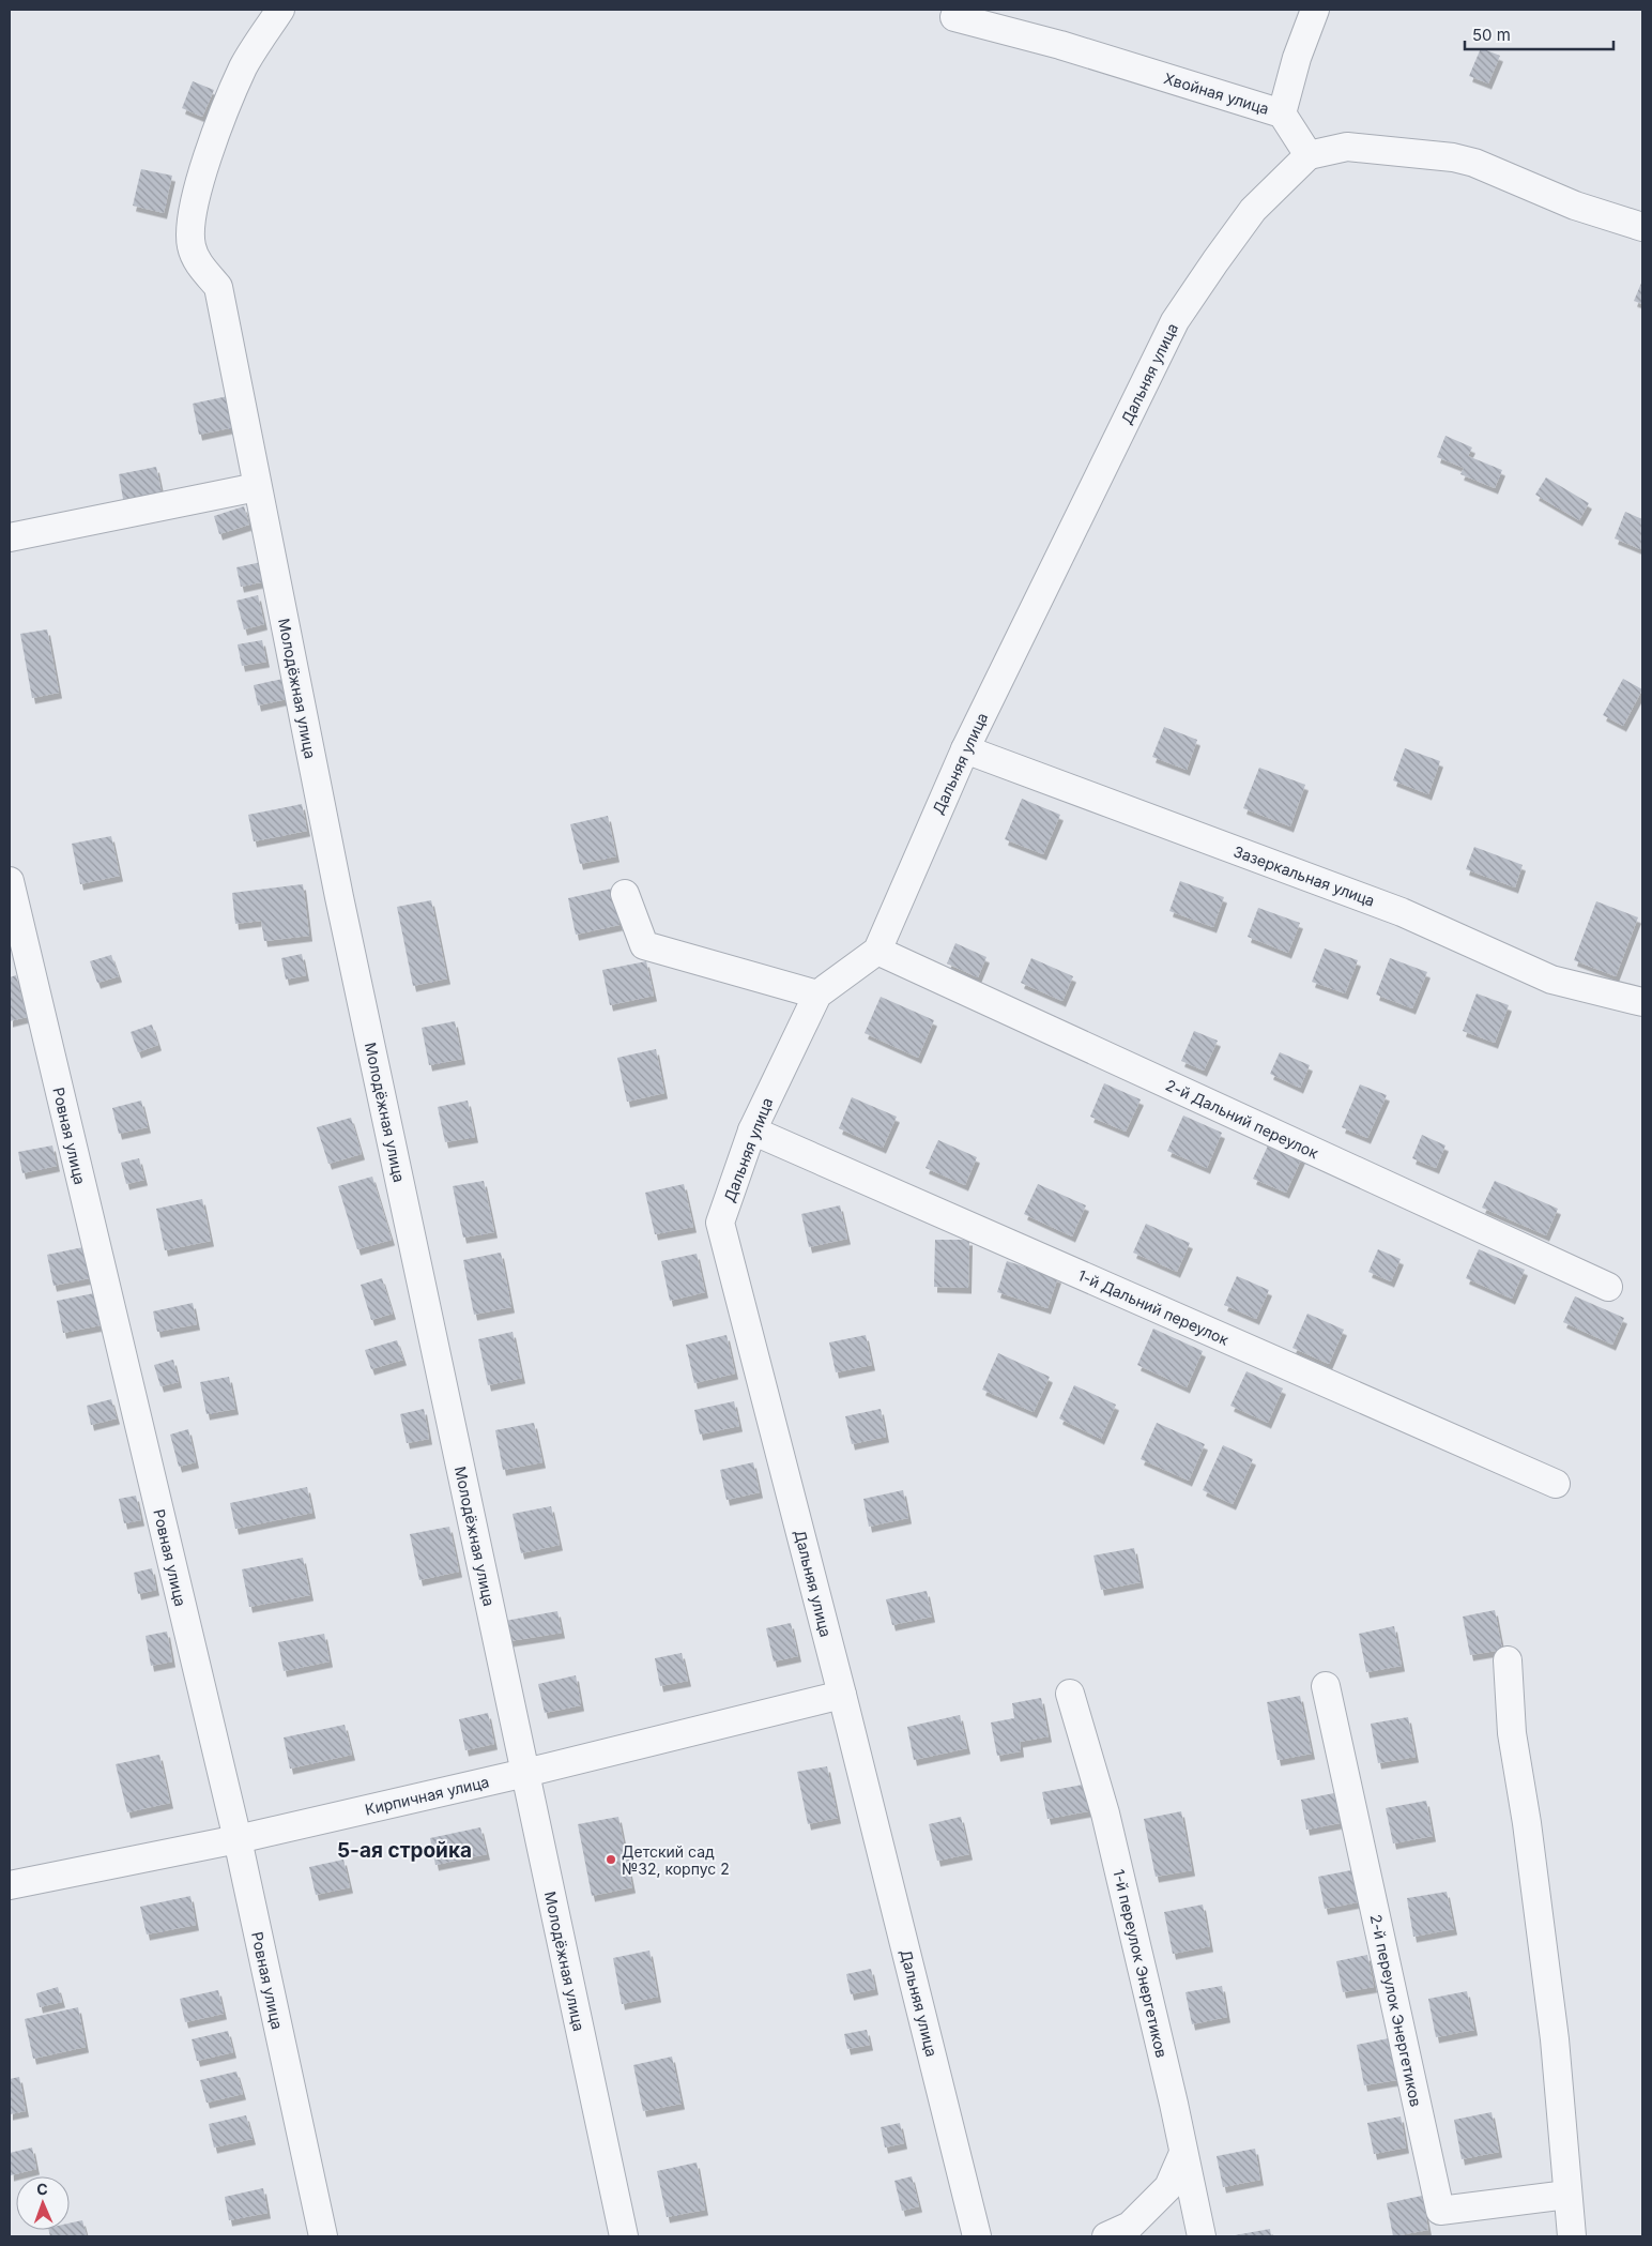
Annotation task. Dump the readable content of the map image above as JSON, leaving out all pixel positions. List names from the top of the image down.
{
  "streets": {
    "street": [
      "Хвойная улица",
      "Дальняя улица",
      "Молодёжная улица",
      "Зазеркальная улица",
      "2-й Дальний переулок",
      "Ровная улица",
      "1-й Дальний переулок",
      "Кирпичная улица",
      "1-й переулок Энергетиков",
      "2-й переулок Энергетиков"
    ]
  },
  "crossings": [
    ["Хвойная улица", "Дальняя улица"],
    ["Дальняя улица", "Зазеркальная улица"],
    ["Дальняя улица", "2-й Дальний переулок"],
    ["Дальняя улица", "1-й Дальний переулок"],
    ["Дальняя улица", "Кирпичная улица"],
    ["Молодёжная улица", "Кирпичная улица"],
    ["Ровная улица", "Кирпичная улица"]
  ],
  "districts": ["5-ая стройка"],
  "places": ["Детский сад №32, корпус 2"],
  "scale_bar": "50 m",
  "north": "top"
}
